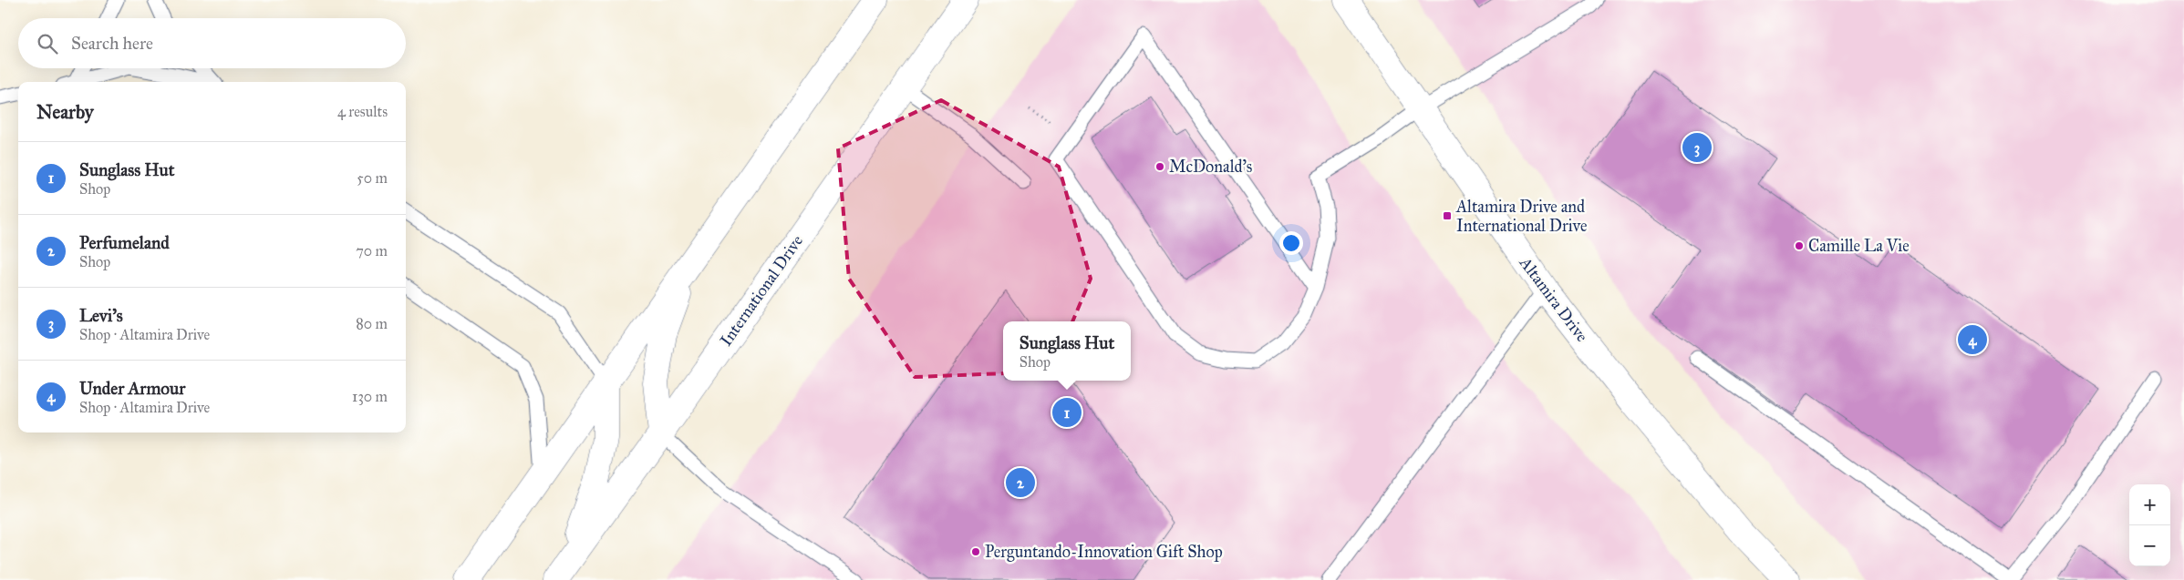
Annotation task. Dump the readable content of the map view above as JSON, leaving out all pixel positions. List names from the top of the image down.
{
  "streets": {
    "street": ["International Drive", "Altamira Drive"]
  },
  "places": {
    "other": ["McDonald's", "Camille La Vie", "Perguntando-Innovation Gift Shop"],
    "transit": ["Altamira Drive and International Drive"]
  },
  "page": {
    "search": "Search here",
    "heading": ["Nearby", "4 results"],
    "pins": [
      "3",
      "4",
      "1",
      "2"
    ],
    "list": [
      {
        "mark": "1",
        "name": "Sunglass Hut",
        "note": "Shop",
        "value": "50 m"
      },
      {
        "mark": "2",
        "name": "Perfumeland",
        "note": "Shop",
        "value": "70 m"
      },
      {
        "mark": "3",
        "name": "Levi's",
        "note": "Shop · Altamira Drive",
        "value": "80 m"
      },
      {
        "mark": "4",
        "name": "Under Armour",
        "note": "Shop · Altamira Drive",
        "value": "130 m"
      }
    ],
    "popup": ["Sunglass Hut", "Shop"],
    "map_buttons": ["+", "−"]
  }
}
